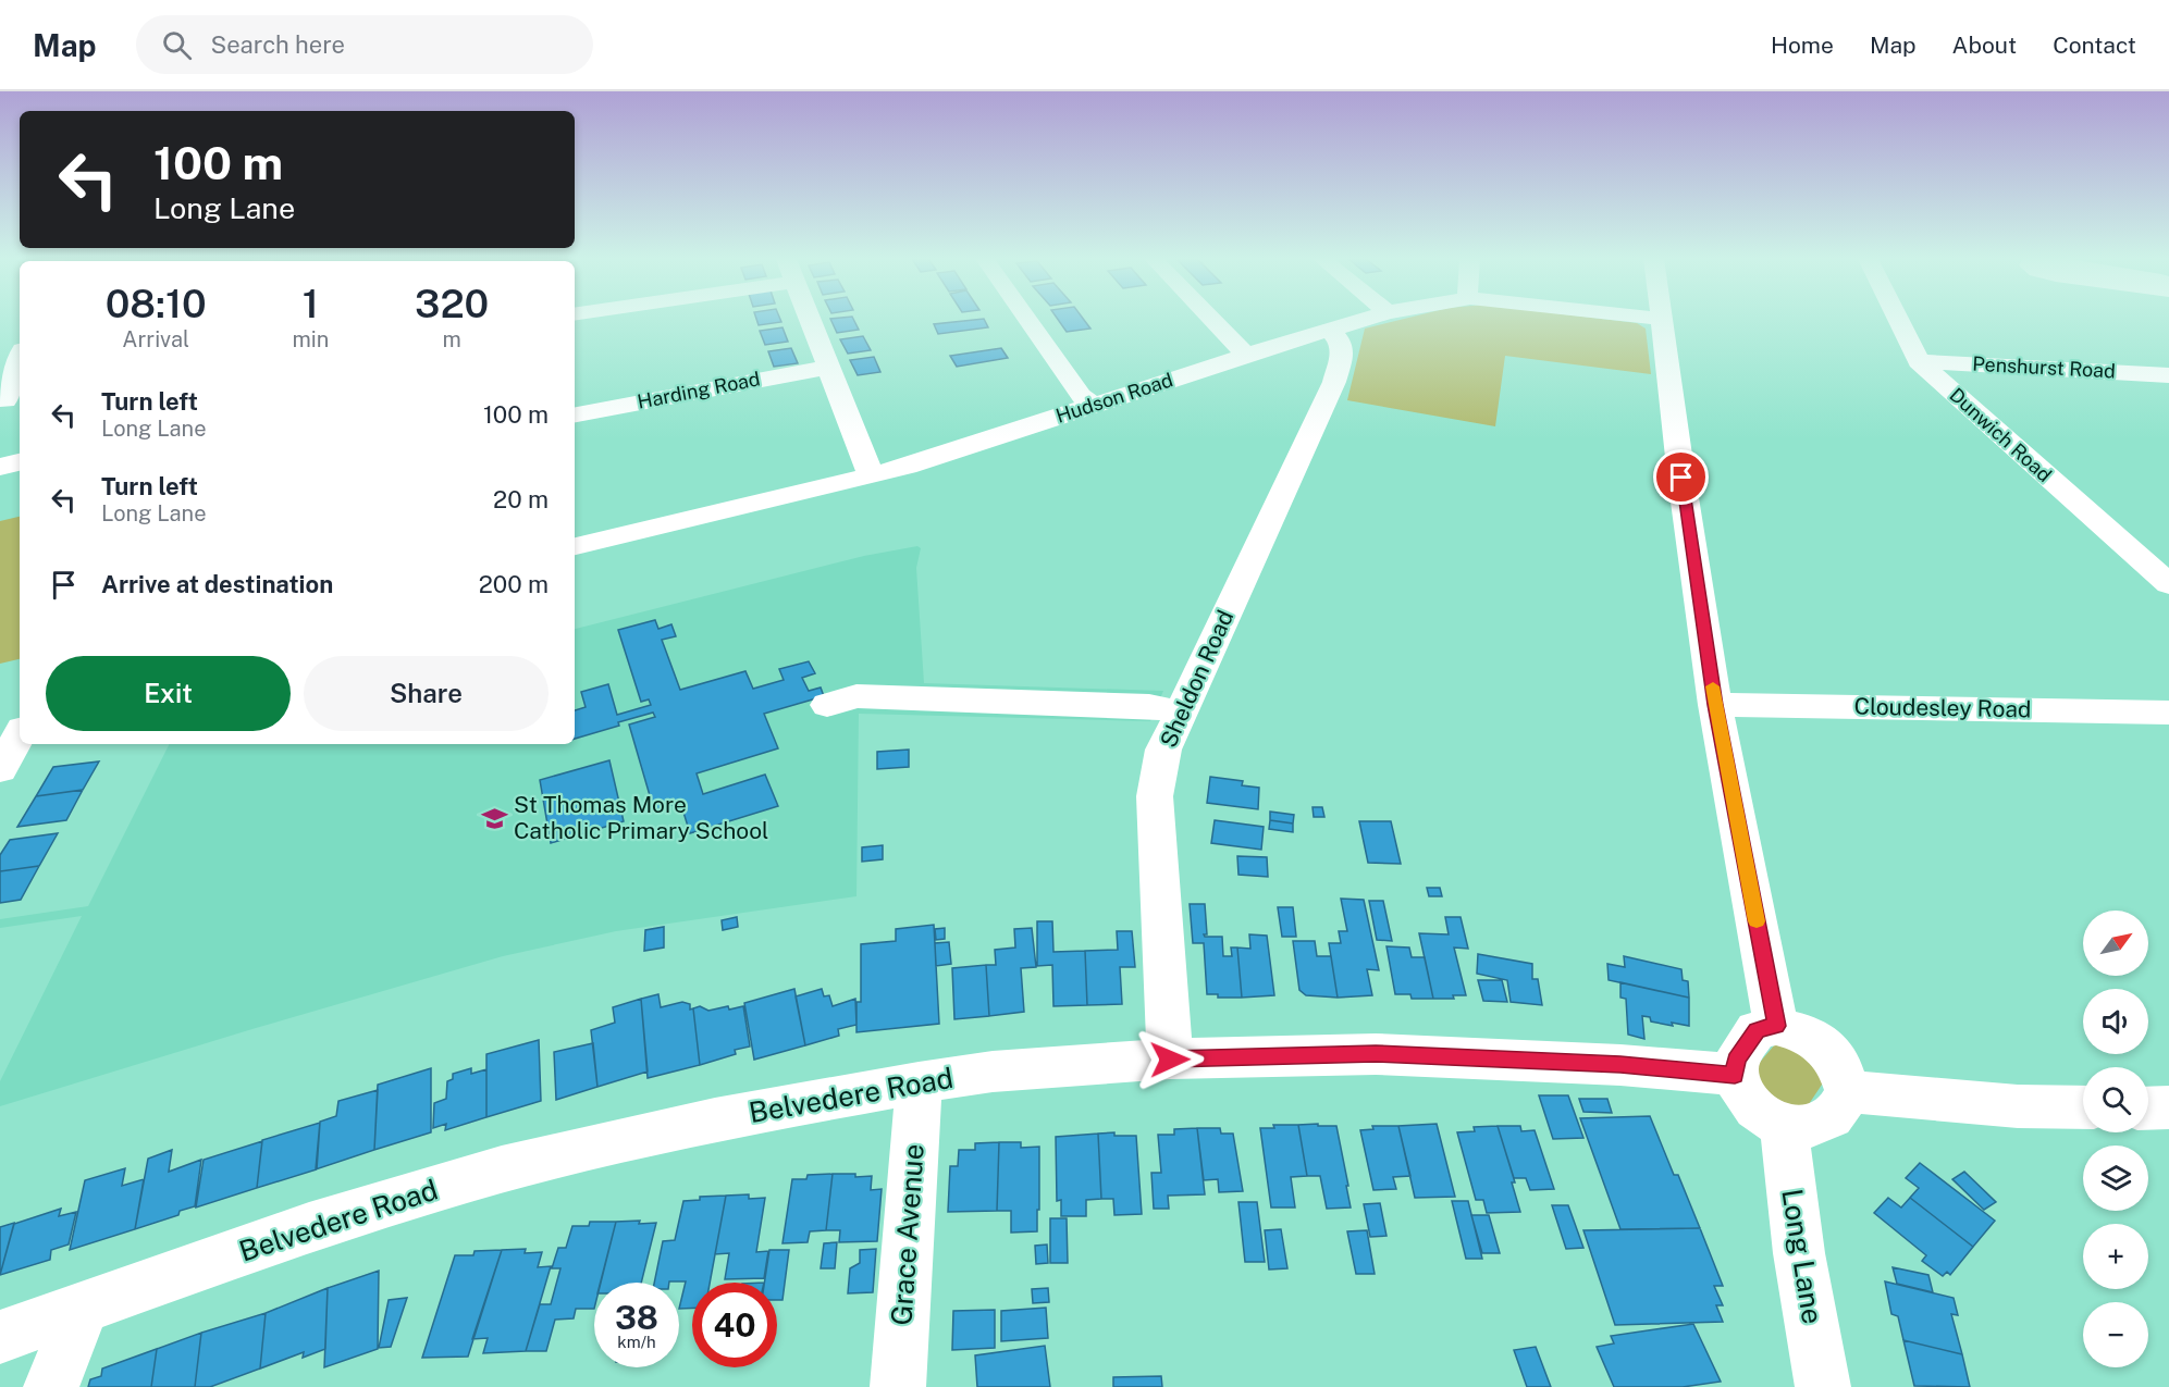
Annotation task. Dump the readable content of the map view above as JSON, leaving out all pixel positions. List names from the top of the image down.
{
  "streets": {
    "street": [
      "Penshurst Road",
      "Harding Road",
      "Hudson Road",
      "Dunwich Road",
      "Sheldon Road",
      "Cloudesley Road",
      "Belvedere Road",
      "Grace Avenue",
      "Long Lane"
    ]
  },
  "crossings": [
    ["Penshurst Road", "Dunwich Road"],
    ["Hudson Road", "Sheldon Road"],
    ["Sheldon Road", "Belvedere Road"],
    ["Belvedere Road", "Grace Avenue"],
    ["Belvedere Road", "Long Lane"]
  ],
  "places": {
    "school or university": ["St Thomas More Catholic Primary School"]
  },
  "north": "top right",
  "page": {
    "header": "Map",
    "search": "Search here",
    "nav": [
      "Home",
      "Map",
      "About",
      "Contact"
    ],
    "turn": ["100 m", "Long Lane"],
    "eta": [
      "08:10",
      "Arrival",
      "1",
      "min",
      "320",
      "m"
    ],
    "list": [
      {
        "name": "Turn left",
        "note": "Long Lane",
        "value": "100 m"
      },
      {
        "name": "Turn left",
        "note": "Long Lane",
        "value": "20 m"
      },
      {
        "name": "Arrive at destination",
        "value": "200 m"
      }
    ],
    "buttons": ["Exit", "Share"],
    "map_buttons": ["+", "−"],
    "speed": "38 km/h",
    "limit": "40"
  }
}
